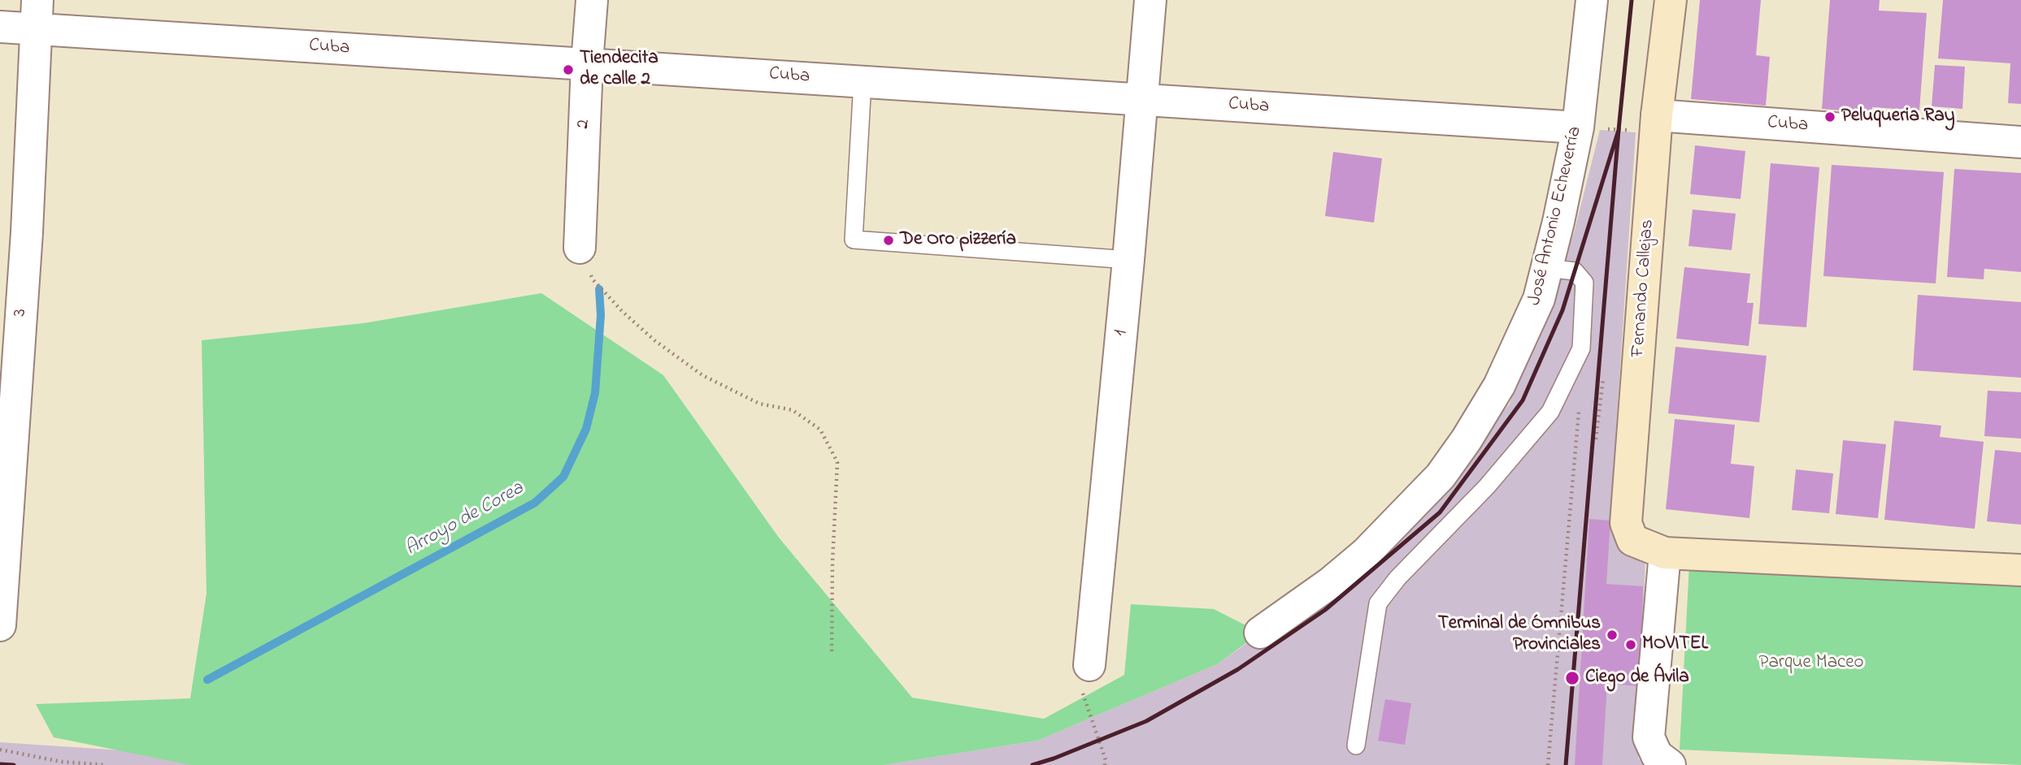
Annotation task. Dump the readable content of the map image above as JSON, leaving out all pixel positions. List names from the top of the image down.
{
  "streets": {
    "street": [
      "Cuba",
      "2",
      "José Antonio Echeverría",
      "Fernando Callejas",
      "3",
      "1"
    ]
  },
  "crossings": [
    ["Cuba", "2"],
    ["Cuba", "José Antonio Echeverría"],
    ["Cuba", "Fernando Callejas"],
    ["Cuba", "3"],
    ["Cuba", "1"]
  ],
  "water": ["Arroyo de Corea"],
  "parks": ["Parque Maceo"],
  "places": [
    "Tiendecita de calle 2",
    "Peluqueria Ray",
    "De Oro pizzería",
    "Terminal de Ómnibus Provinciales",
    "MOVITEL",
    "Ciego de Ávila"
  ]
}
